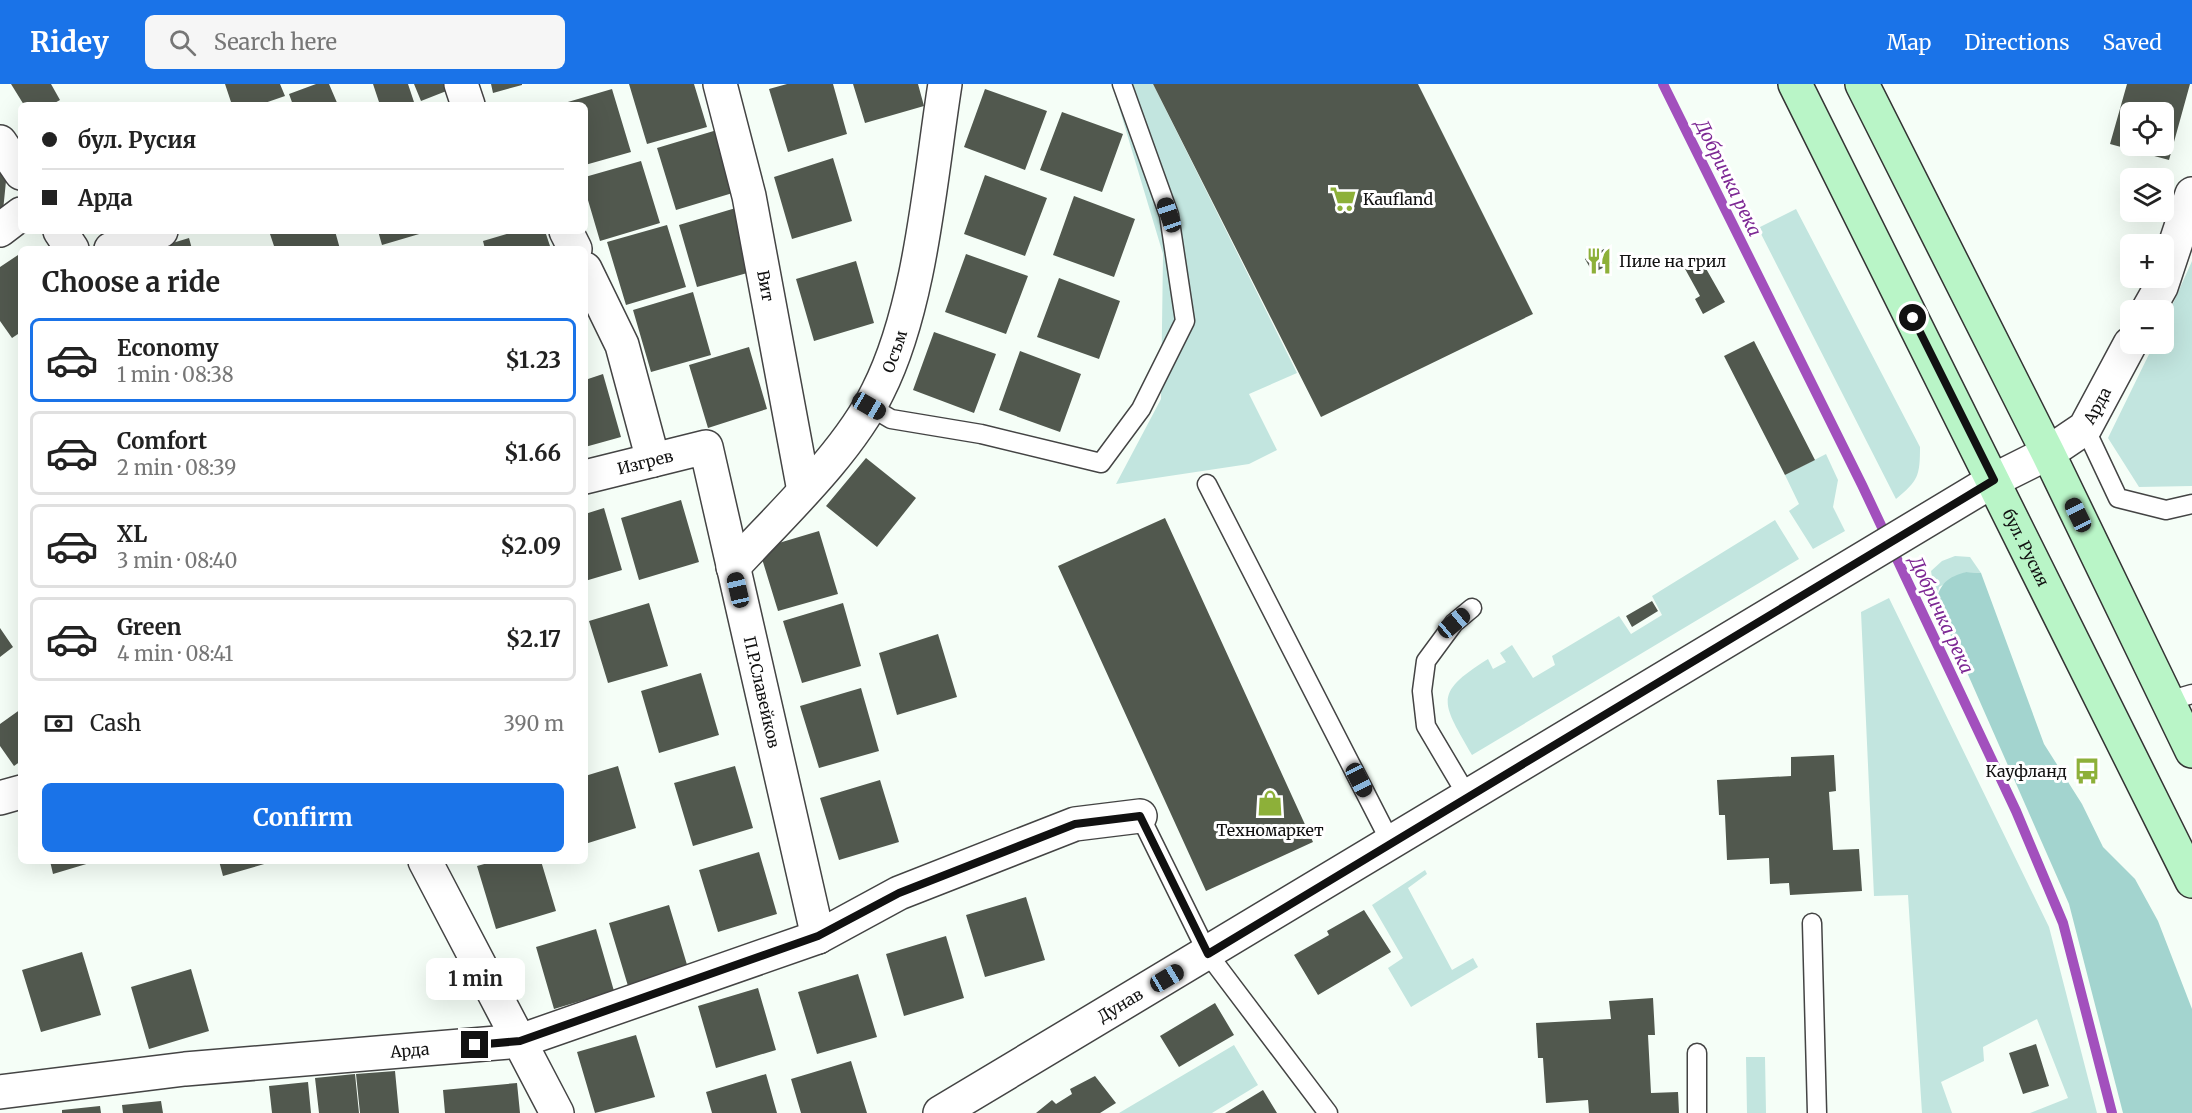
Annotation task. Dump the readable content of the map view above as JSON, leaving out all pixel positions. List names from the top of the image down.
{
  "streets": {
    "main road": ["бул. Русия"],
    "street": [
      "Вит",
      "Осъм",
      "Арда",
      "Изгрев",
      "П.Р.Славейков",
      "Дунав"
    ]
  },
  "crossings": [
    ["Вит", "Осъм"],
    ["Осъм", "П.Р.Славейков"],
    ["Арда", "бул. Русия"],
    ["Арда", "П.Р.Славейков"],
    ["Арда", "Дунав"],
    ["Изгрев", "П.Р.Славейков"],
    ["бул. Русия", "Дунав"]
  ],
  "water": ["Добричка река"],
  "places": {
    "supermarket": ["Kaufland"],
    "restaurant": ["Пиле на грил"],
    "bus stop": ["Кауфланд"],
    "shop": ["Техномаркет"]
  },
  "page": {
    "header": "Ridey",
    "search": "Search here",
    "nav": ["Map", "Directions", "Saved"],
    "map_buttons": ["+", "−"],
    "banner": ["бул. Русия", "Арда"],
    "heading": "Choose a ride",
    "list": [
      {
        "name": "Economy",
        "note": "1 min · 08:38",
        "value": "$1.23"
      },
      {
        "name": "Comfort",
        "note": "2 min · 08:39",
        "value": "$1.66"
      },
      {
        "name": "XL",
        "note": "3 min · 08:40",
        "value": "$2.09"
      },
      {
        "name": "Green",
        "note": "4 min · 08:41",
        "value": "$2.17"
      }
    ],
    "pay": ["Cash", "390 m"],
    "buttons": "Confirm",
    "bubble": "1 min"
  }
}
